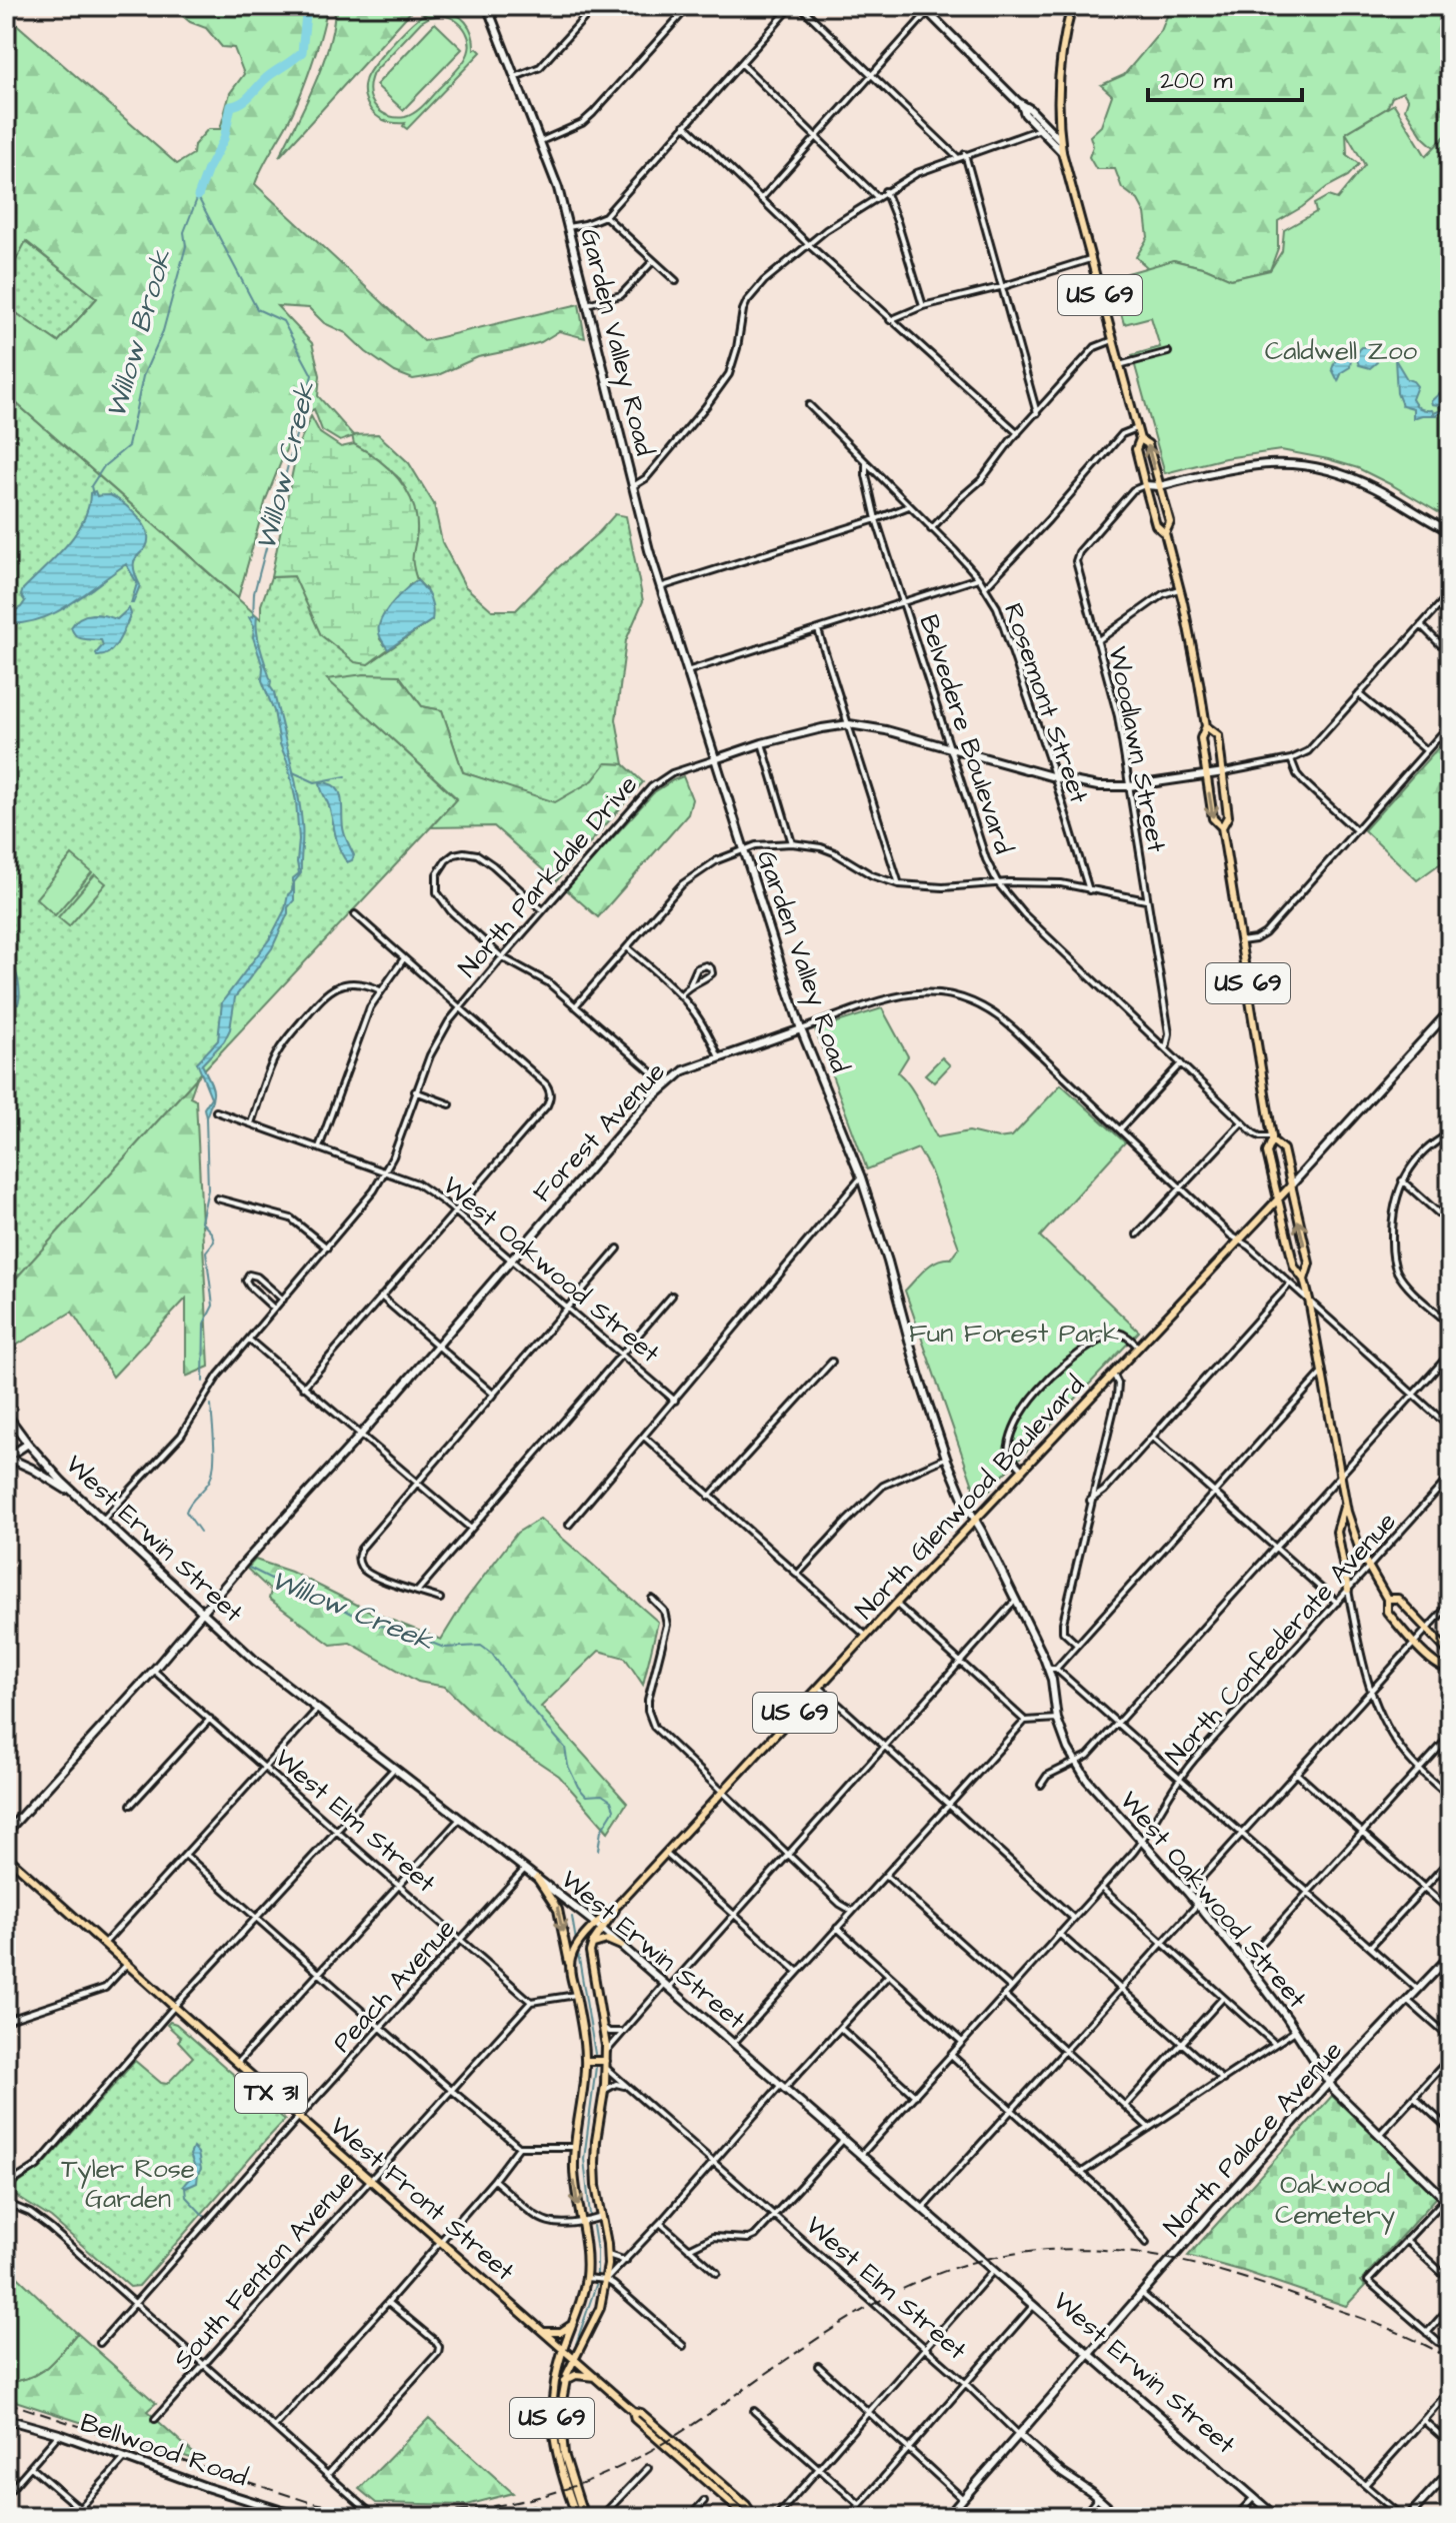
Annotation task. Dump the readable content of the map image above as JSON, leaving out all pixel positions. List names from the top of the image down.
{
  "streets": {
    "main road": [
      "US 69",
      "North Glenwood Boulevard",
      "TX 31",
      "West Front Street"
    ],
    "street": [
      "Garden Valley Road",
      "Rosemont Street",
      "Belvedere Boulevard",
      "Woodlawn Street",
      "North Parkdale Drive",
      "Forest Avenue",
      "West Oakwood Street",
      "West Erwin Street",
      "North Confederate Avenue",
      "West Elm Street",
      "Peach Avenue",
      "North Palace Avenue",
      "South Fenton Avenue",
      "Bellwood Road"
    ]
  },
  "crossings": [
    ["US 69", "Belvedere Boulevard"],
    ["US 69", "Woodlawn Street"],
    ["US 69", "North Parkdale Drive"],
    ["US 69", "North Glenwood Boulevard"],
    ["US 69", "West Erwin Street"],
    ["US 69", "West Elm Street"],
    ["US 69", "West Front Street"],
    ["Garden Valley Road", "North Parkdale Drive"],
    ["Garden Valley Road", "Forest Avenue"],
    ["Garden Valley Road", "West Oakwood Street"],
    ["Garden Valley Road", "North Glenwood Boulevard"],
    ["Garden Valley Road", "North Confederate Avenue"],
    ["Garden Valley Road", "North Palace Avenue"],
    ["Rosemont Street", "Belvedere Boulevard"],
    ["Rosemont Street", "North Parkdale Drive"],
    ["Belvedere Boulevard", "Woodlawn Street"],
    ["Belvedere Boulevard", "North Parkdale Drive"],
    ["Woodlawn Street", "North Parkdale Drive"],
    ["North Parkdale Drive", "West Oakwood Street"],
    ["North Parkdale Drive", "West Erwin Street"],
    ["Forest Avenue", "West Oakwood Street"],
    ["Forest Avenue", "North Glenwood Boulevard"],
    ["Forest Avenue", "West Erwin Street"],
    ["Forest Avenue", "West Elm Street"],
    ["West Oakwood Street", "North Confederate Avenue"],
    ["West Oakwood Street", "North Palace Avenue"],
    ["North Glenwood Boulevard", "West Erwin Street"],
    ["West Erwin Street", "North Confederate Avenue"],
    ["West Erwin Street", "Peach Avenue"],
    ["West Erwin Street", "North Palace Avenue"],
    ["West Elm Street", "Peach Avenue"],
    ["West Elm Street", "North Palace Avenue"],
    ["West Elm Street", "South Fenton Avenue"],
    ["Peach Avenue", "West Front Street"],
    ["West Front Street", "South Fenton Avenue"]
  ],
  "water": ["Willow Brook", "Willow Creek"],
  "parks": [
    "Caldwell Zoo",
    "Fun Forest Park",
    "Tyler Rose Garden",
    "Oakwood Cemetery"
  ],
  "scale_bar": "200 m"
}
